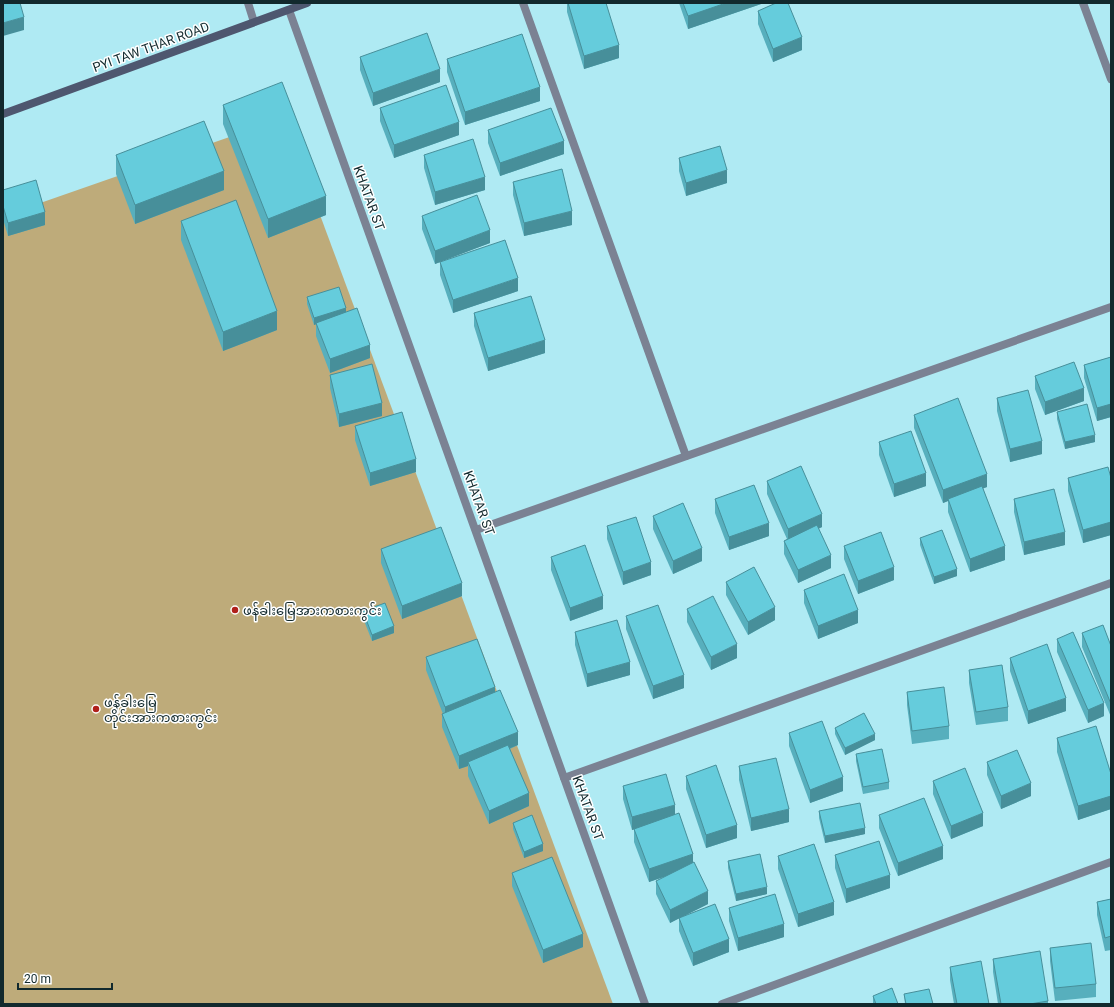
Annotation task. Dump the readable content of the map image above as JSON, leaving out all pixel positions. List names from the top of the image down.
{
  "streets": {
    "street": ["PYI TAW THAR ROAD", "KHATAR ST"]
  },
  "crossings": [
    ["PYI TAW THAR ROAD", "KHATAR ST"]
  ],
  "places": ["ဖန်ခါးမြေအားကစားကွင်း", "ဖန်ခါးမြေ တိုင်းအားကစားကွင်း"],
  "scale_bar": "20 m"
}
